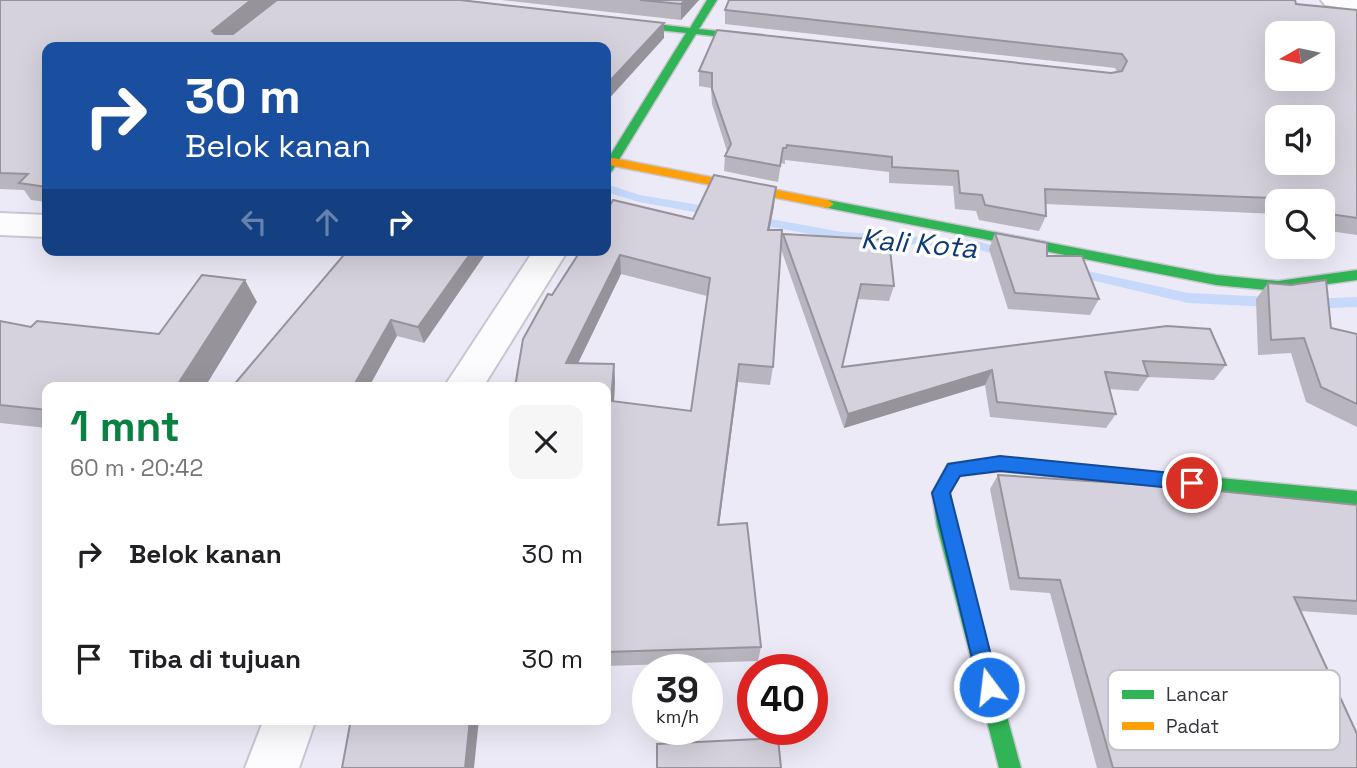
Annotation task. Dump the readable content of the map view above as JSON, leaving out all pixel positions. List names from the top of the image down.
{
  "water": ["Kali Kota"],
  "legend": ["Lancar", "Padat"],
  "north": "left",
  "page": {
    "turn": ["30 m", "Belok kanan"],
    "heading": ["1 mnt", "60 m · 20:42"],
    "list": [
      {
        "name": "Belok kanan",
        "value": "30 m"
      },
      {
        "name": "Tiba di tujuan",
        "value": "30 m"
      }
    ],
    "speed": "39 km/h",
    "limit": "40"
  }
}
